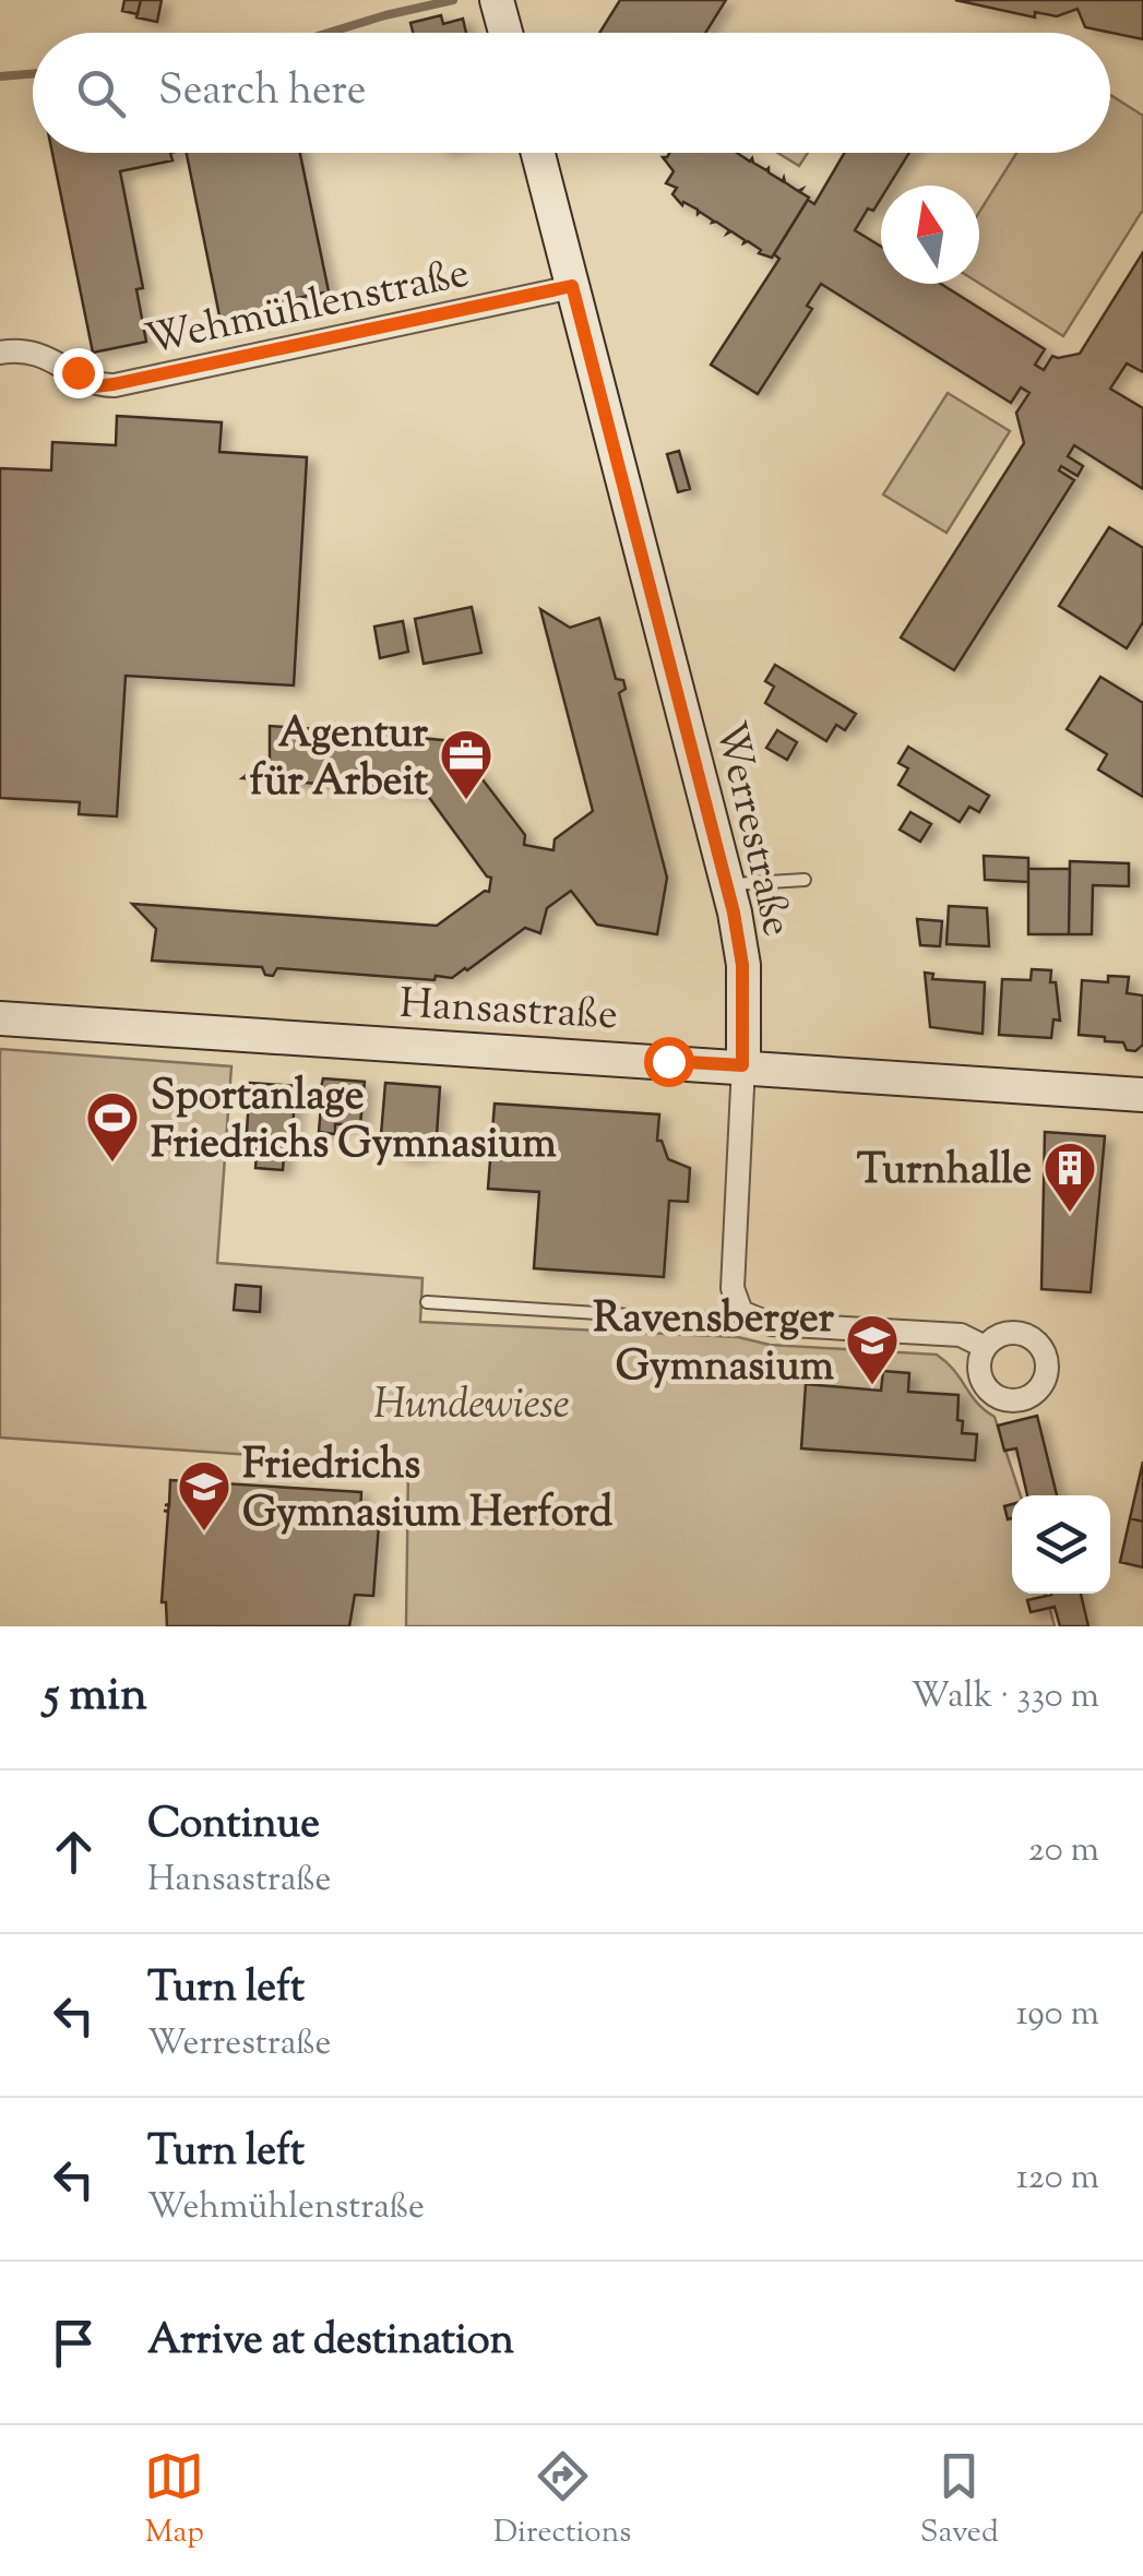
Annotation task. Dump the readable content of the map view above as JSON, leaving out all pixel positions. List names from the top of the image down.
{
  "streets": {
    "main road": ["Werrestraße", "Hansastraße"],
    "street": ["Wehmühlenstraße"]
  },
  "crossings": [
    ["Wehmühlenstraße", "Werrestraße"],
    ["Werrestraße", "Hansastraße"]
  ],
  "parks": ["Hundewiese"],
  "places": {
    "office": ["Agentur für Arbeit"],
    "sports": ["Sportanlage Friedrichs Gymnasium"],
    "building": ["Turnhalle"],
    "school or university": ["Ravensberger Gymnasium", "Friedrichs Gymnasium Herford"]
  },
  "north": "top",
  "page": {
    "search": "Search here",
    "heading": ["5 min", "Walk · 330 m"],
    "list": [
      ["Continue", "Hansastraße", "20 m"],
      ["Turn left", "Werrestraße", "190 m"],
      ["Turn left", "Wehmühlenstraße", "120 m"],
      "Arrive at destination"
    ],
    "nav": ["Map", "Directions", "Saved"]
  }
}
